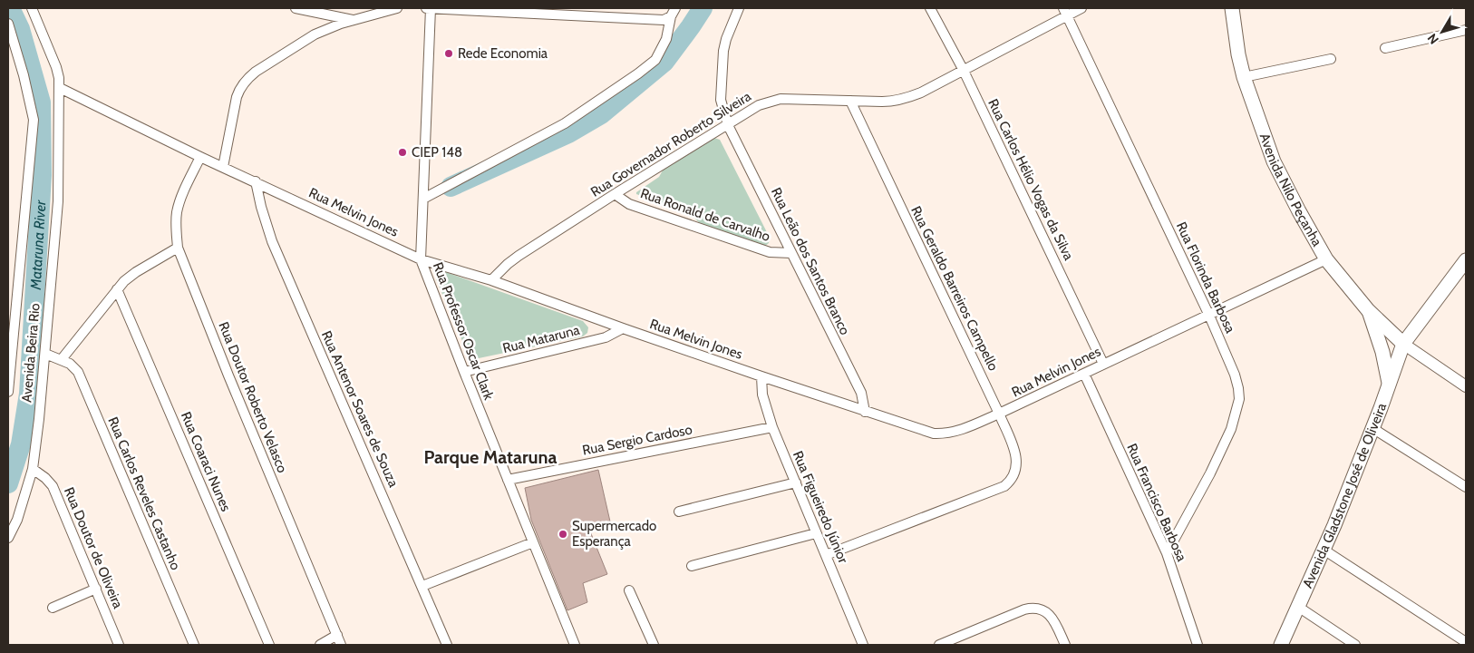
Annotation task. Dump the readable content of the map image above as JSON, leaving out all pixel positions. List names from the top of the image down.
{
  "streets": {
    "main road": ["Avenida Nilo Peçanha", "Avenida Gladstone José de Oliveira"],
    "street": [
      "Rua Governador Roberto Silveira",
      "Rua Carlos Hélio Vogas da Silva",
      "Rua Melvin Jones",
      "Rua Ronald de Carvalho",
      "Rua Leão dos Santos Branco",
      "Rua Florinda Barbosa",
      "Rua Geraldo Barreiros Campello",
      "Rua Professor Oscar Clark",
      "Rua Mataruna",
      "Avenida Beira Rio",
      "Rua Doutor Roberto Velasco",
      "Rua Antenor Soares de Souza",
      "Rua Sergio Cardoso",
      "Rua Coaraci Nunes",
      "Rua Carlos Reveles Castanho",
      "Rua Francisco Barbosa",
      "Rua Figueiredo Júnior",
      "Rua Doutor de Oliveira"
    ]
  },
  "crossings": [
    ["Rua Governador Roberto Silveira", "Rua Carlos Hélio Vogas da Silva"],
    ["Rua Governador Roberto Silveira", "Rua Melvin Jones"],
    ["Rua Governador Roberto Silveira", "Rua Ronald de Carvalho"],
    ["Rua Governador Roberto Silveira", "Rua Leão dos Santos Branco"],
    ["Rua Governador Roberto Silveira", "Rua Florinda Barbosa"],
    ["Rua Governador Roberto Silveira", "Rua Geraldo Barreiros Campello"],
    ["Rua Carlos Hélio Vogas da Silva", "Rua Melvin Jones"],
    ["Avenida Nilo Peçanha", "Rua Melvin Jones"],
    ["Avenida Nilo Peçanha", "Avenida Gladstone José de Oliveira"],
    ["Rua Melvin Jones", "Rua Leão dos Santos Branco"],
    ["Rua Melvin Jones", "Rua Florinda Barbosa"],
    ["Rua Melvin Jones", "Rua Geraldo Barreiros Campello"],
    ["Rua Melvin Jones", "Rua Professor Oscar Clark"],
    ["Rua Melvin Jones", "Rua Mataruna"],
    ["Rua Melvin Jones", "Avenida Beira Rio"],
    ["Rua Melvin Jones", "Rua Doutor Roberto Velasco"],
    ["Rua Melvin Jones", "Rua Antenor Soares de Souza"],
    ["Rua Melvin Jones", "Rua Francisco Barbosa"],
    ["Rua Melvin Jones", "Rua Figueiredo Júnior"],
    ["Rua Ronald de Carvalho", "Rua Leão dos Santos Branco"],
    ["Rua Florinda Barbosa", "Rua Francisco Barbosa"],
    ["Rua Geraldo Barreiros Campello", "Rua Figueiredo Júnior"],
    ["Rua Professor Oscar Clark", "Rua Mataruna"],
    ["Rua Professor Oscar Clark", "Rua Sergio Cardoso"],
    ["Avenida Beira Rio", "Rua Doutor de Oliveira"],
    ["Rua Sergio Cardoso", "Rua Figueiredo Júnior"]
  ],
  "districts": ["Parque Mataruna"],
  "water": ["Mataruna River"],
  "places": ["Rede Economia", "CIEP 148", "Supermercado Esperança"],
  "north": "bottom left"
}
